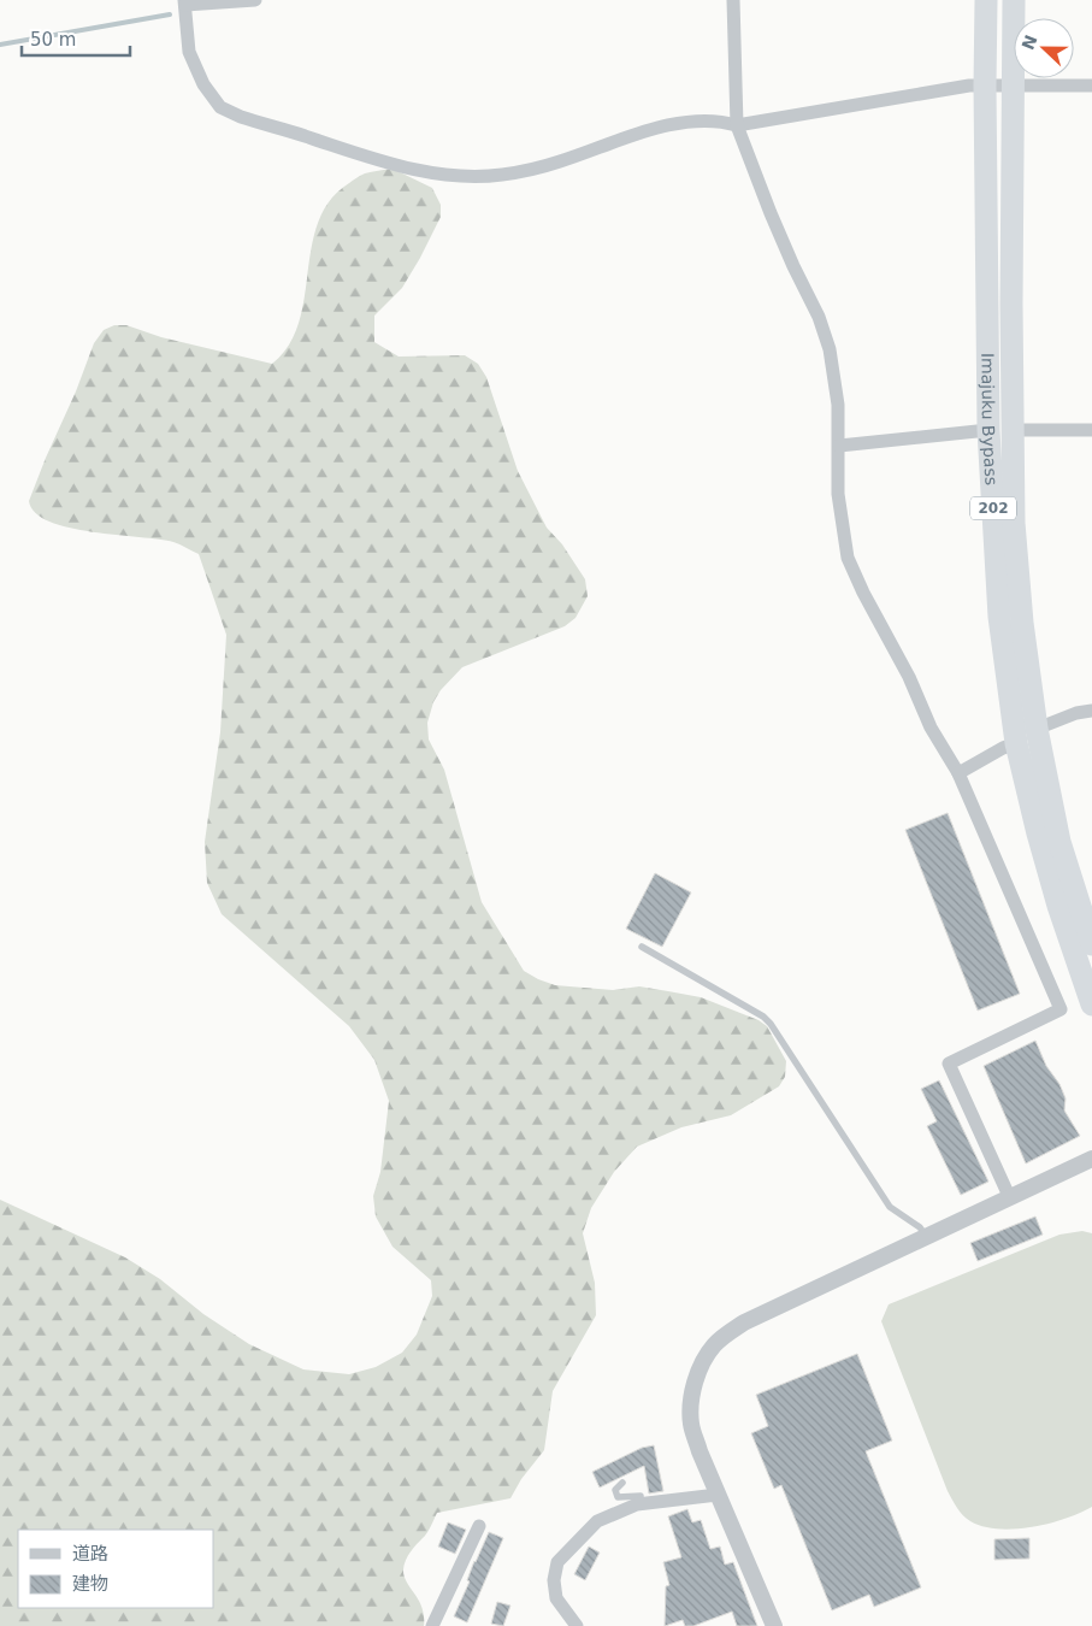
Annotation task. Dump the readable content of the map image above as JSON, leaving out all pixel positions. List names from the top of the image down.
{
  "streets": {
    "highway": ["Imajuku Bypass", "202"]
  },
  "legend": ["道路", "建物"],
  "scale_bar": "50 m",
  "north": "left"
}
